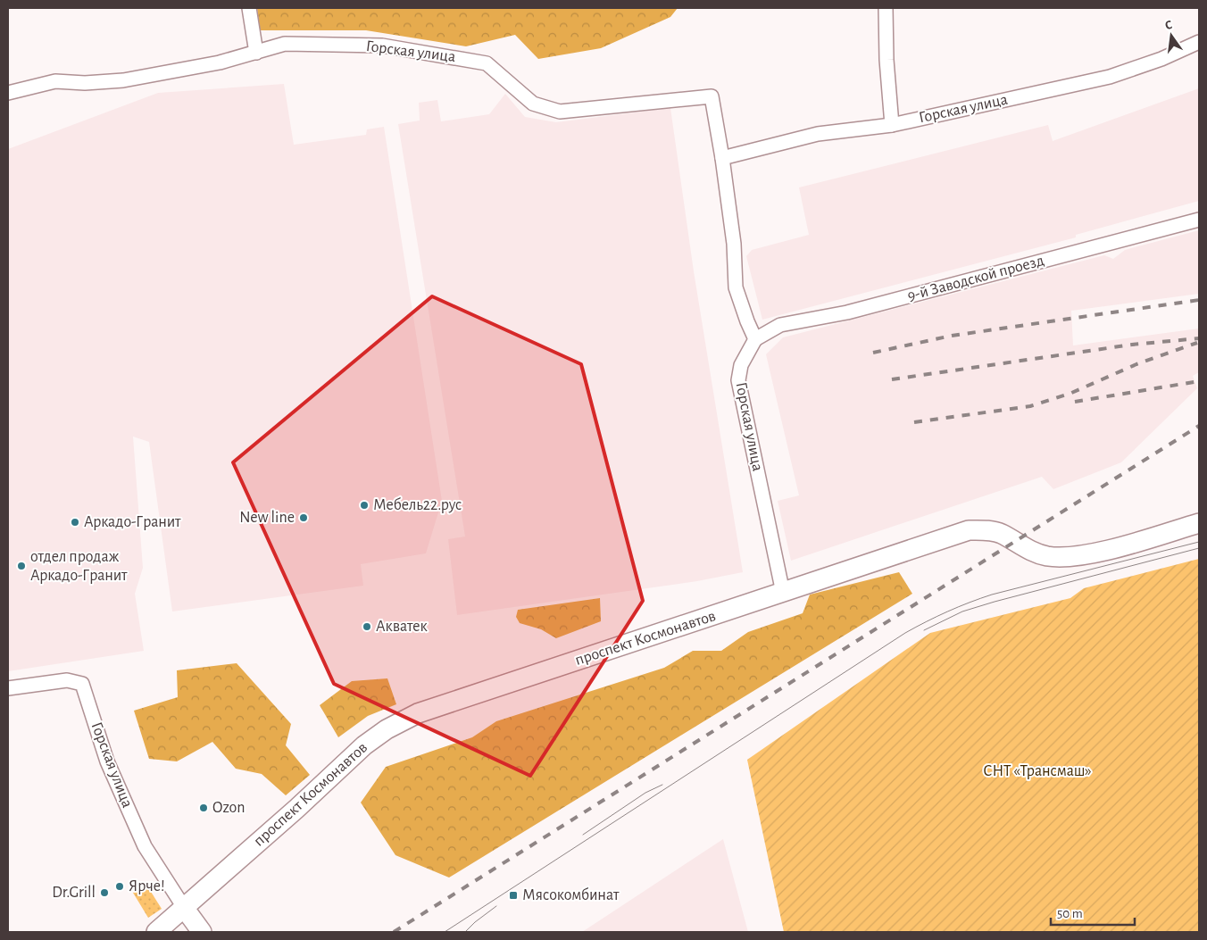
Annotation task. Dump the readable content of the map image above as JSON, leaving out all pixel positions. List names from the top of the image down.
{
  "streets": {
    "main road": ["проспект Космонавтов"],
    "street": ["Горская улица", "9-й Заводской проезд"]
  },
  "crossings": [
    ["Горская улица", "9-й Заводской проезд"],
    ["Горская улица", "проспект Космонавтов"]
  ],
  "parks": ["СНТ «Трансмаш»"],
  "places": {
    "other": [
      "Мебель22.рус",
      "New line",
      "Аркадо-Гранит",
      "отдел продаж Аркадо-Гранит",
      "Акватек",
      "Ozon",
      "Ярче!",
      "Dr.Grill"
    ],
    "transit": ["Мясокомбинат"]
  },
  "scale_bar": "50 m",
  "north": "top"
}
